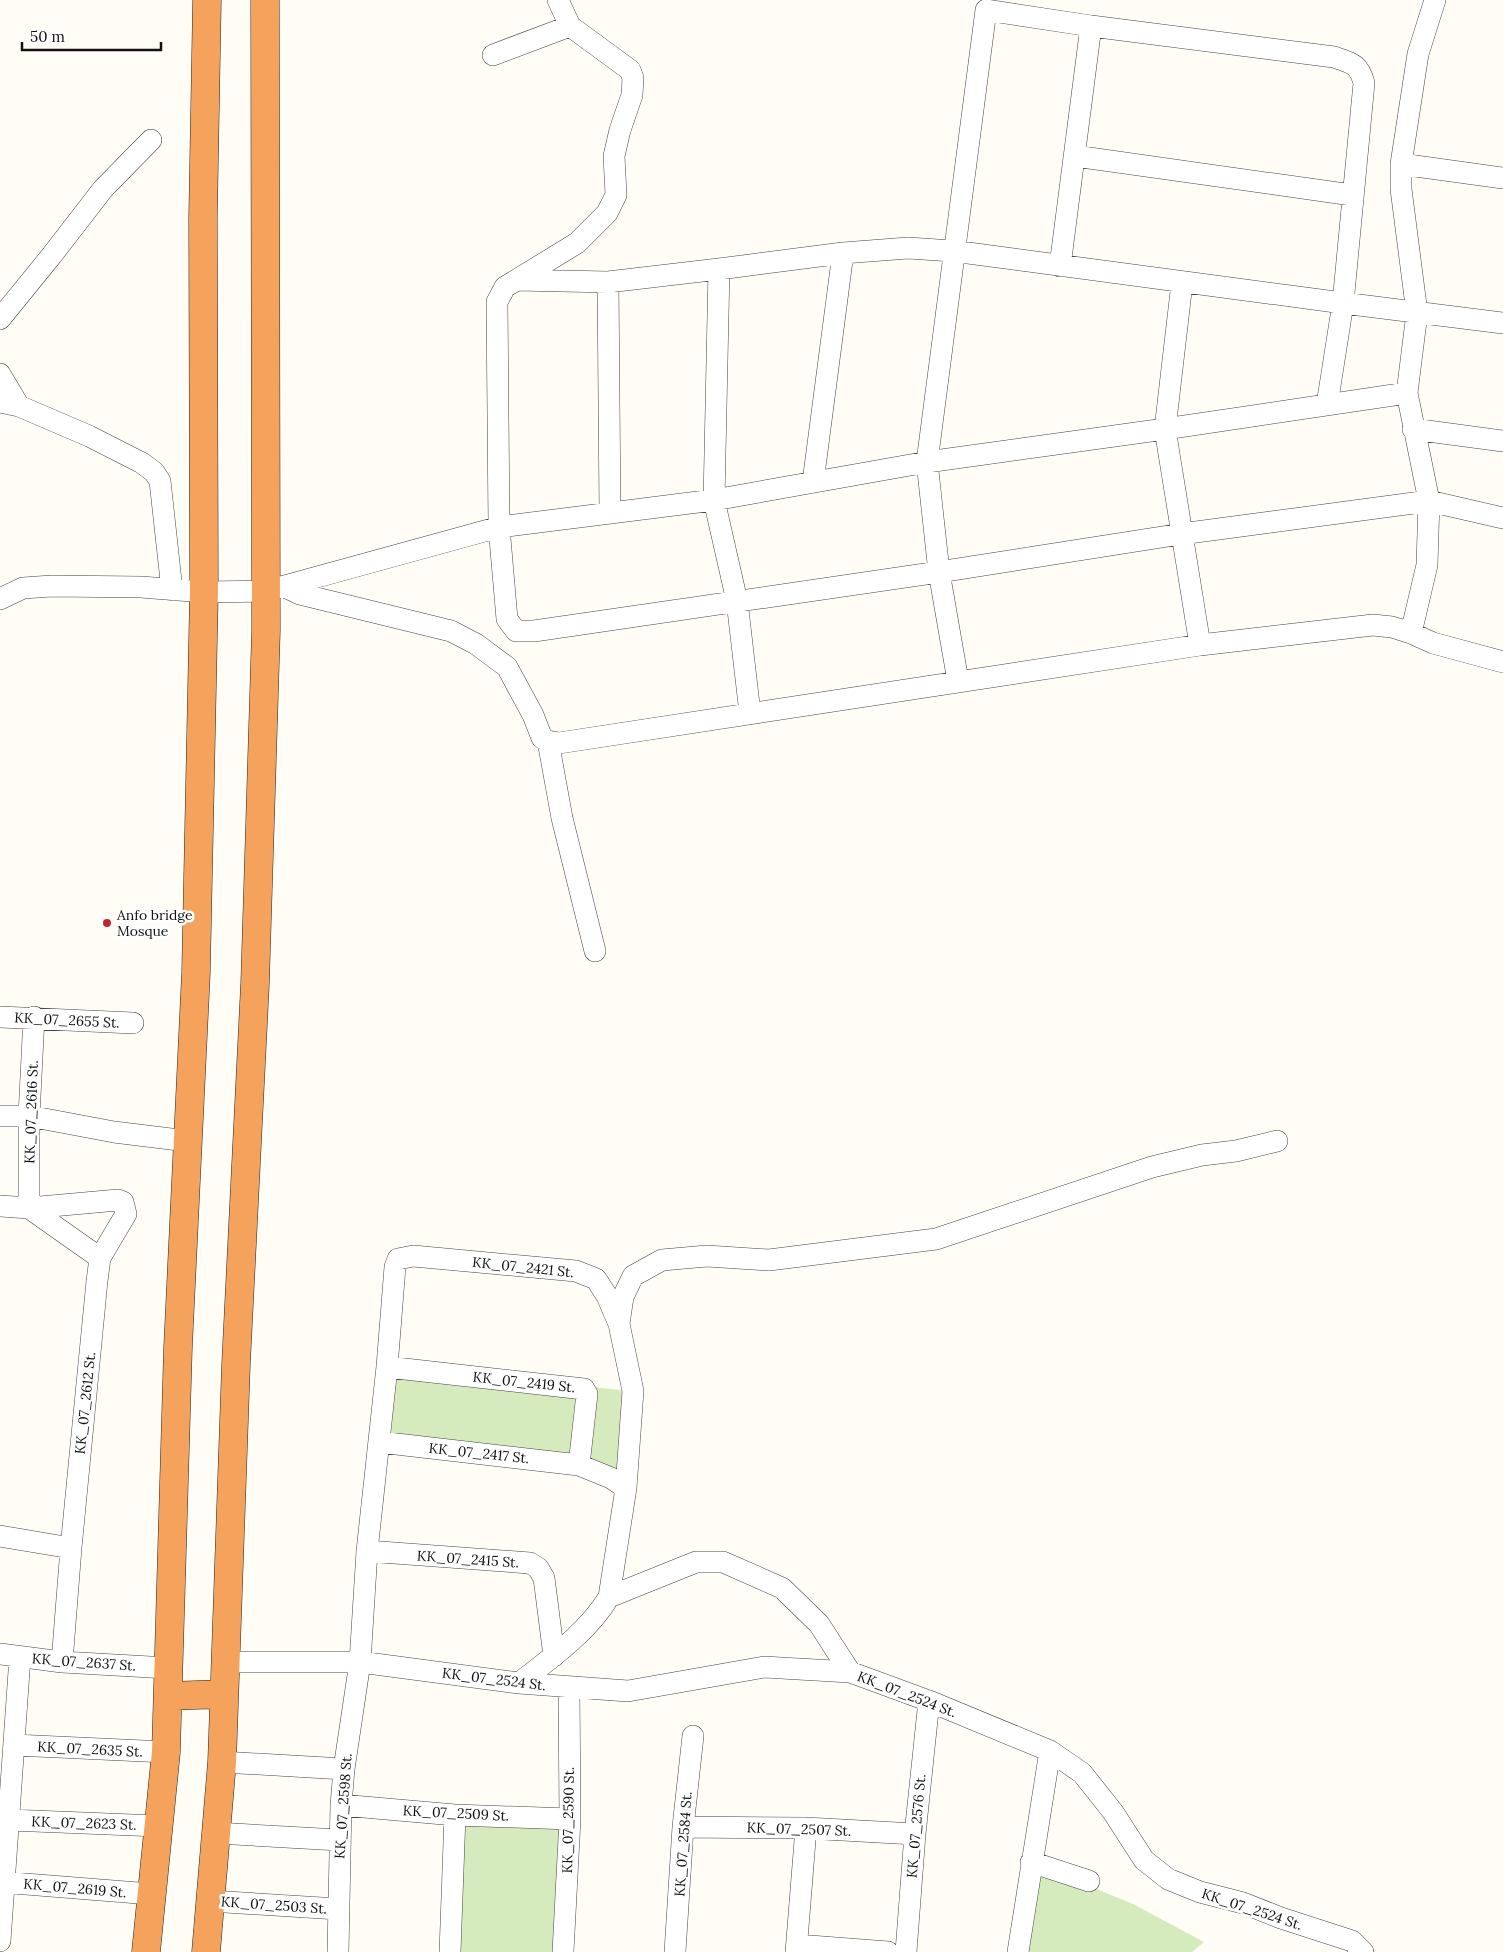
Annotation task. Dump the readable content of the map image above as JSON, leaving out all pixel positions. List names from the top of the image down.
{
  "streets": {
    "street": [
      "KK_07_2655 St.",
      "KK_07_2616 St.",
      "KK_07_2421 St.",
      "KK_07_2419 St.",
      "KK_07_2612 St.",
      "KK_07_2417 St.",
      "KK_07_2415 St.",
      "KK_07_2637 St.",
      "KK_07_2524 St.",
      "KK_07_2635 St.",
      "KK_07_2598 St.",
      "KK_07_2509 St.",
      "KK_07_2590 St.",
      "KK_07_2623 St.",
      "KK_07_2576 St.",
      "KK_07_2507 St.",
      "KK_07_2584 St.",
      "KK_07_2619 St.",
      "KK_07_2503 St."
    ]
  },
  "crossings": [
    ["KK_07_2655 St.", "KK_07_2616 St."],
    ["KK_07_2616 St.", "KK_07_2612 St."],
    ["KK_07_2421 St.", "KK_07_2598 St."],
    ["KK_07_2419 St.", "KK_07_2417 St."],
    ["KK_07_2419 St.", "KK_07_2598 St."],
    ["KK_07_2612 St.", "KK_07_2637 St."],
    ["KK_07_2417 St.", "KK_07_2598 St."],
    ["KK_07_2415 St.", "KK_07_2598 St."],
    ["KK_07_2524 St.", "KK_07_2598 St."],
    ["KK_07_2524 St.", "KK_07_2590 St."],
    ["KK_07_2524 St.", "KK_07_2576 St."],
    ["KK_07_2598 St.", "KK_07_2509 St."],
    ["KK_07_2598 St.", "KK_07_2503 St."],
    ["KK_07_2509 St.", "KK_07_2590 St."],
    ["KK_07_2576 St.", "KK_07_2507 St."],
    ["KK_07_2507 St.", "KK_07_2584 St."]
  ],
  "places": ["Anfo bridge Mosque"],
  "scale_bar": "50 m"
}
